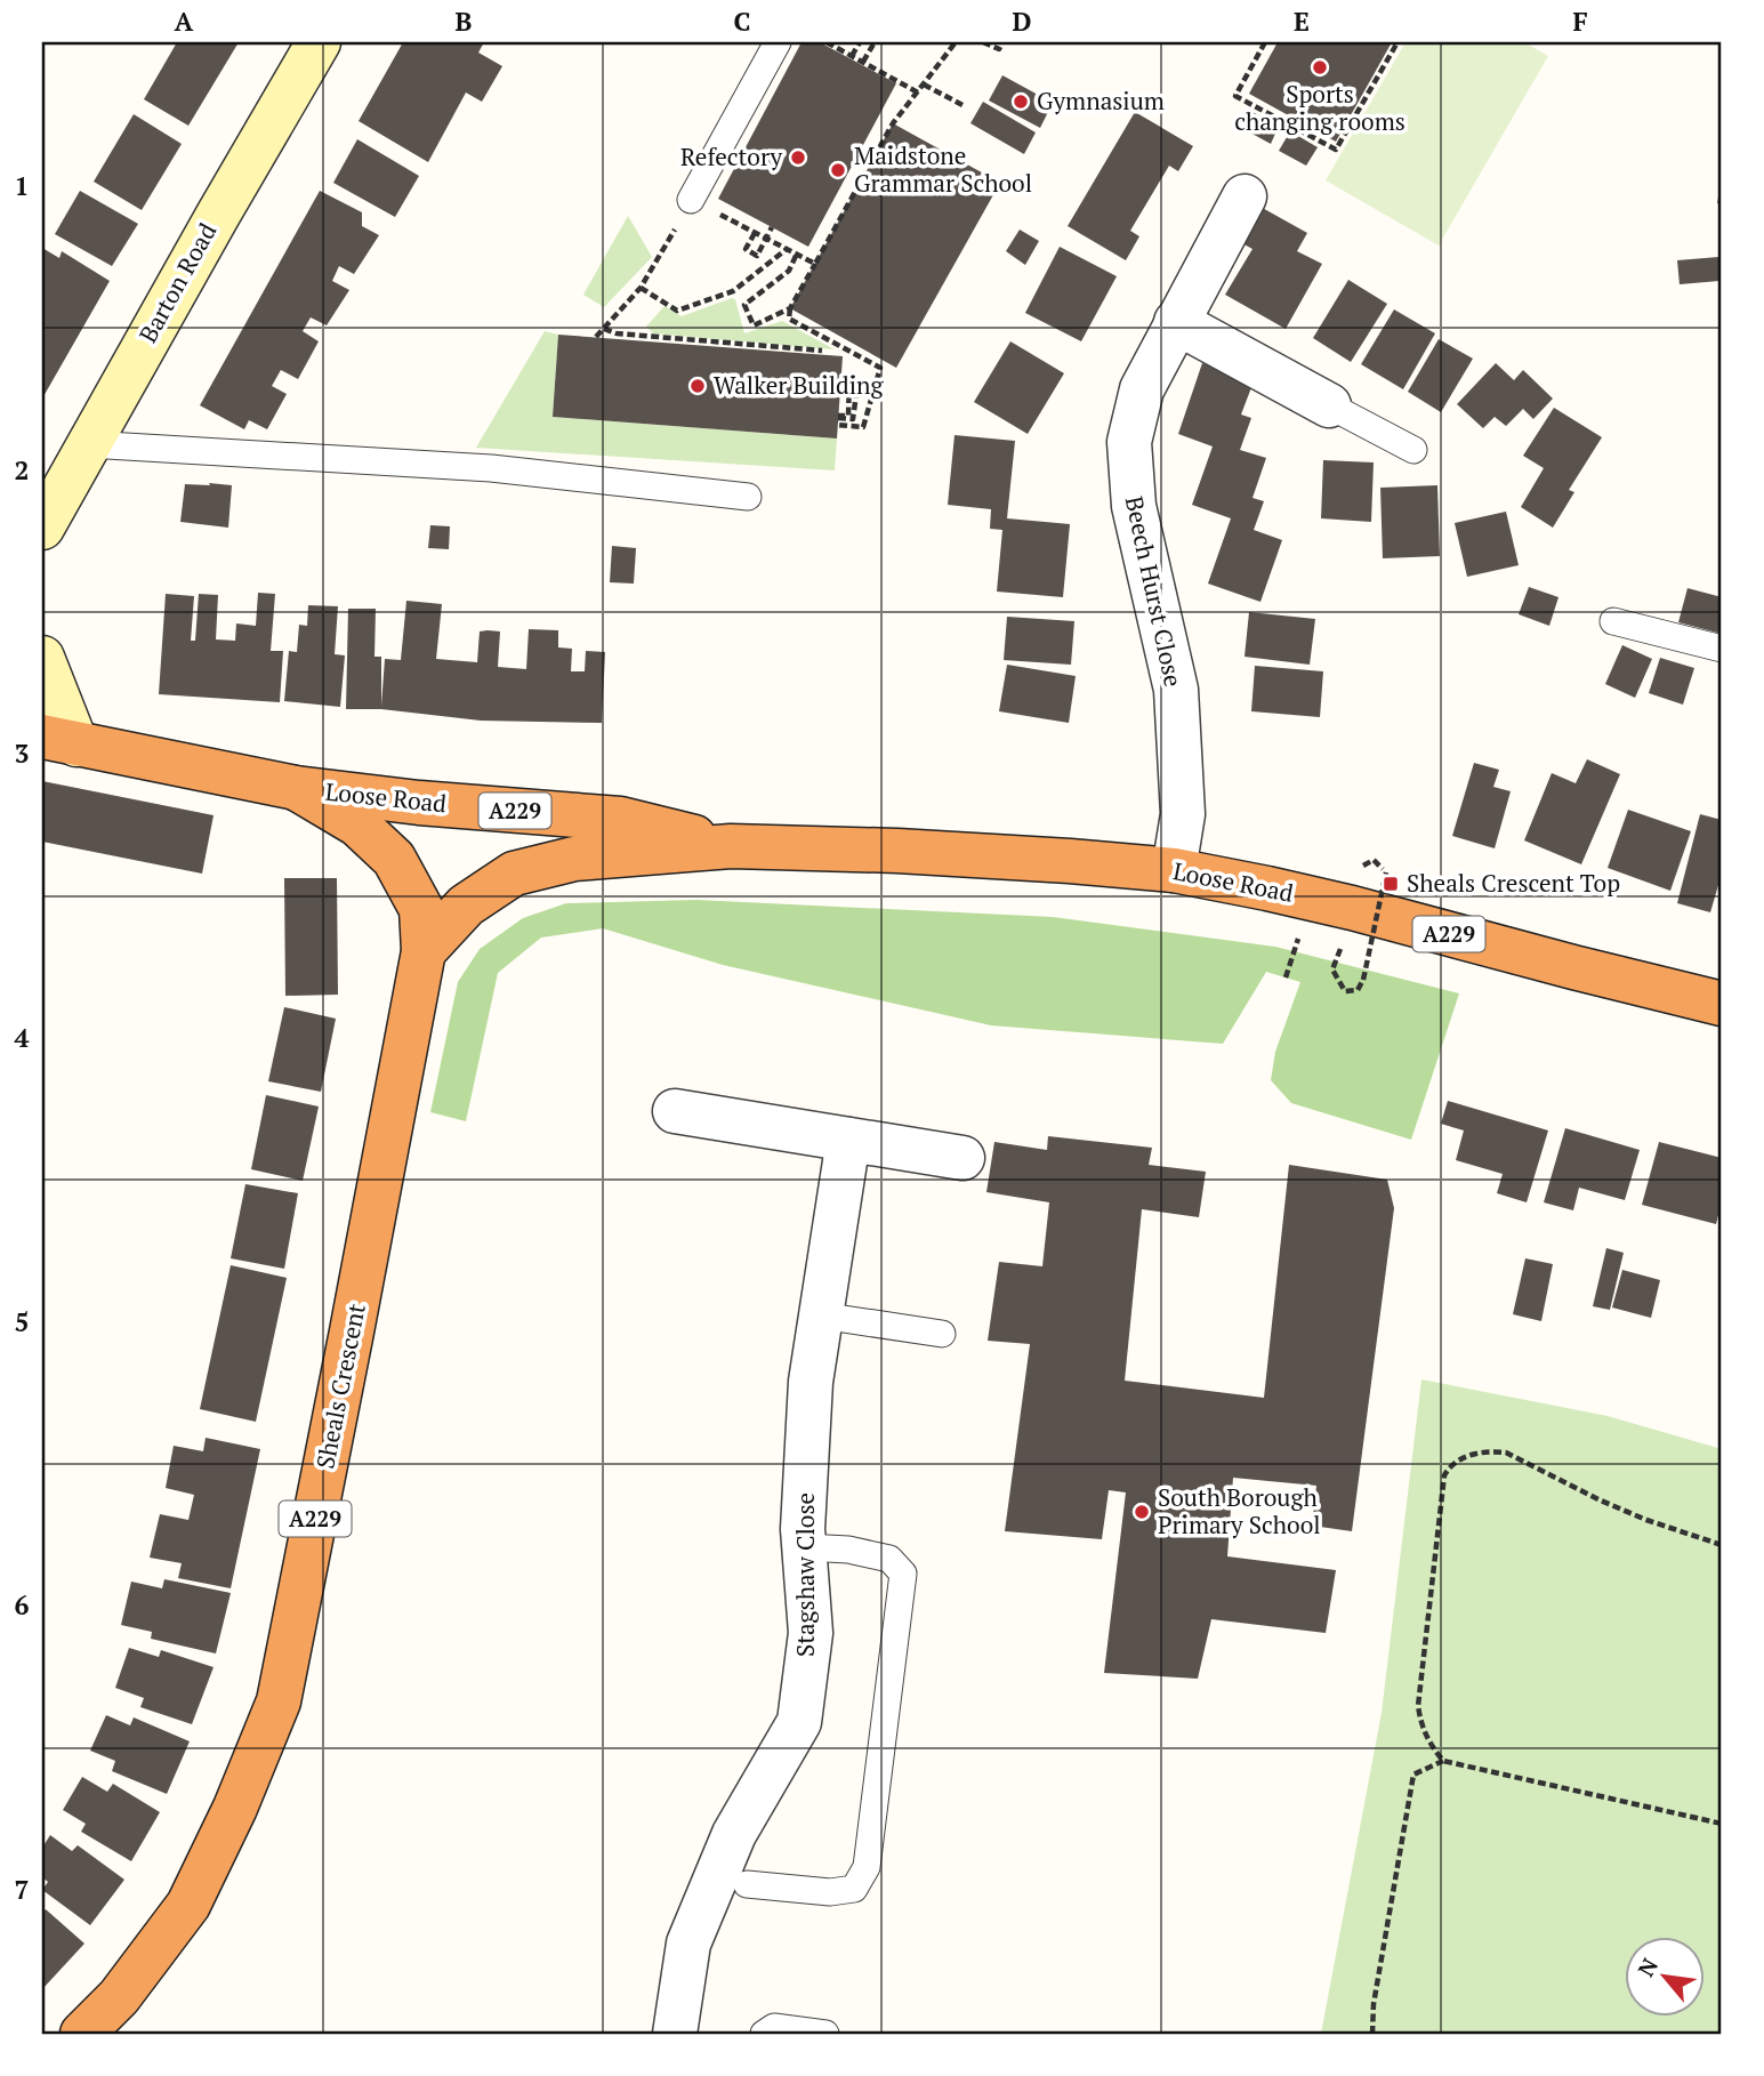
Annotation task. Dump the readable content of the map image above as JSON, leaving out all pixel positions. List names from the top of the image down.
{
  "streets": {
    "highway": ["Loose Road", "A229", "Sheals Crescent"],
    "street": ["Barton Road", "Beech Hurst Close", "Stagshaw Close"]
  },
  "crossings": [
    ["Beech Hurst Close", "Loose Road"],
    ["Loose Road", "Sheals Crescent"]
  ],
  "places": {
    "other": [
      "Sports changing rooms",
      "Gymnasium",
      "Refectory",
      "Maidstone Grammar School",
      "Walker Building",
      "South Borough Primary School"
    ],
    "transit": ["Sheals Crescent Top"]
  },
  "north": "top left",
  "grid": {
    "columns": [
      "A",
      "B",
      "C",
      "D",
      "E",
      "F"
    ],
    "rows": [
      "1",
      "2",
      "3",
      "4",
      "5",
      "6",
      "7"
    ]
  }
}
